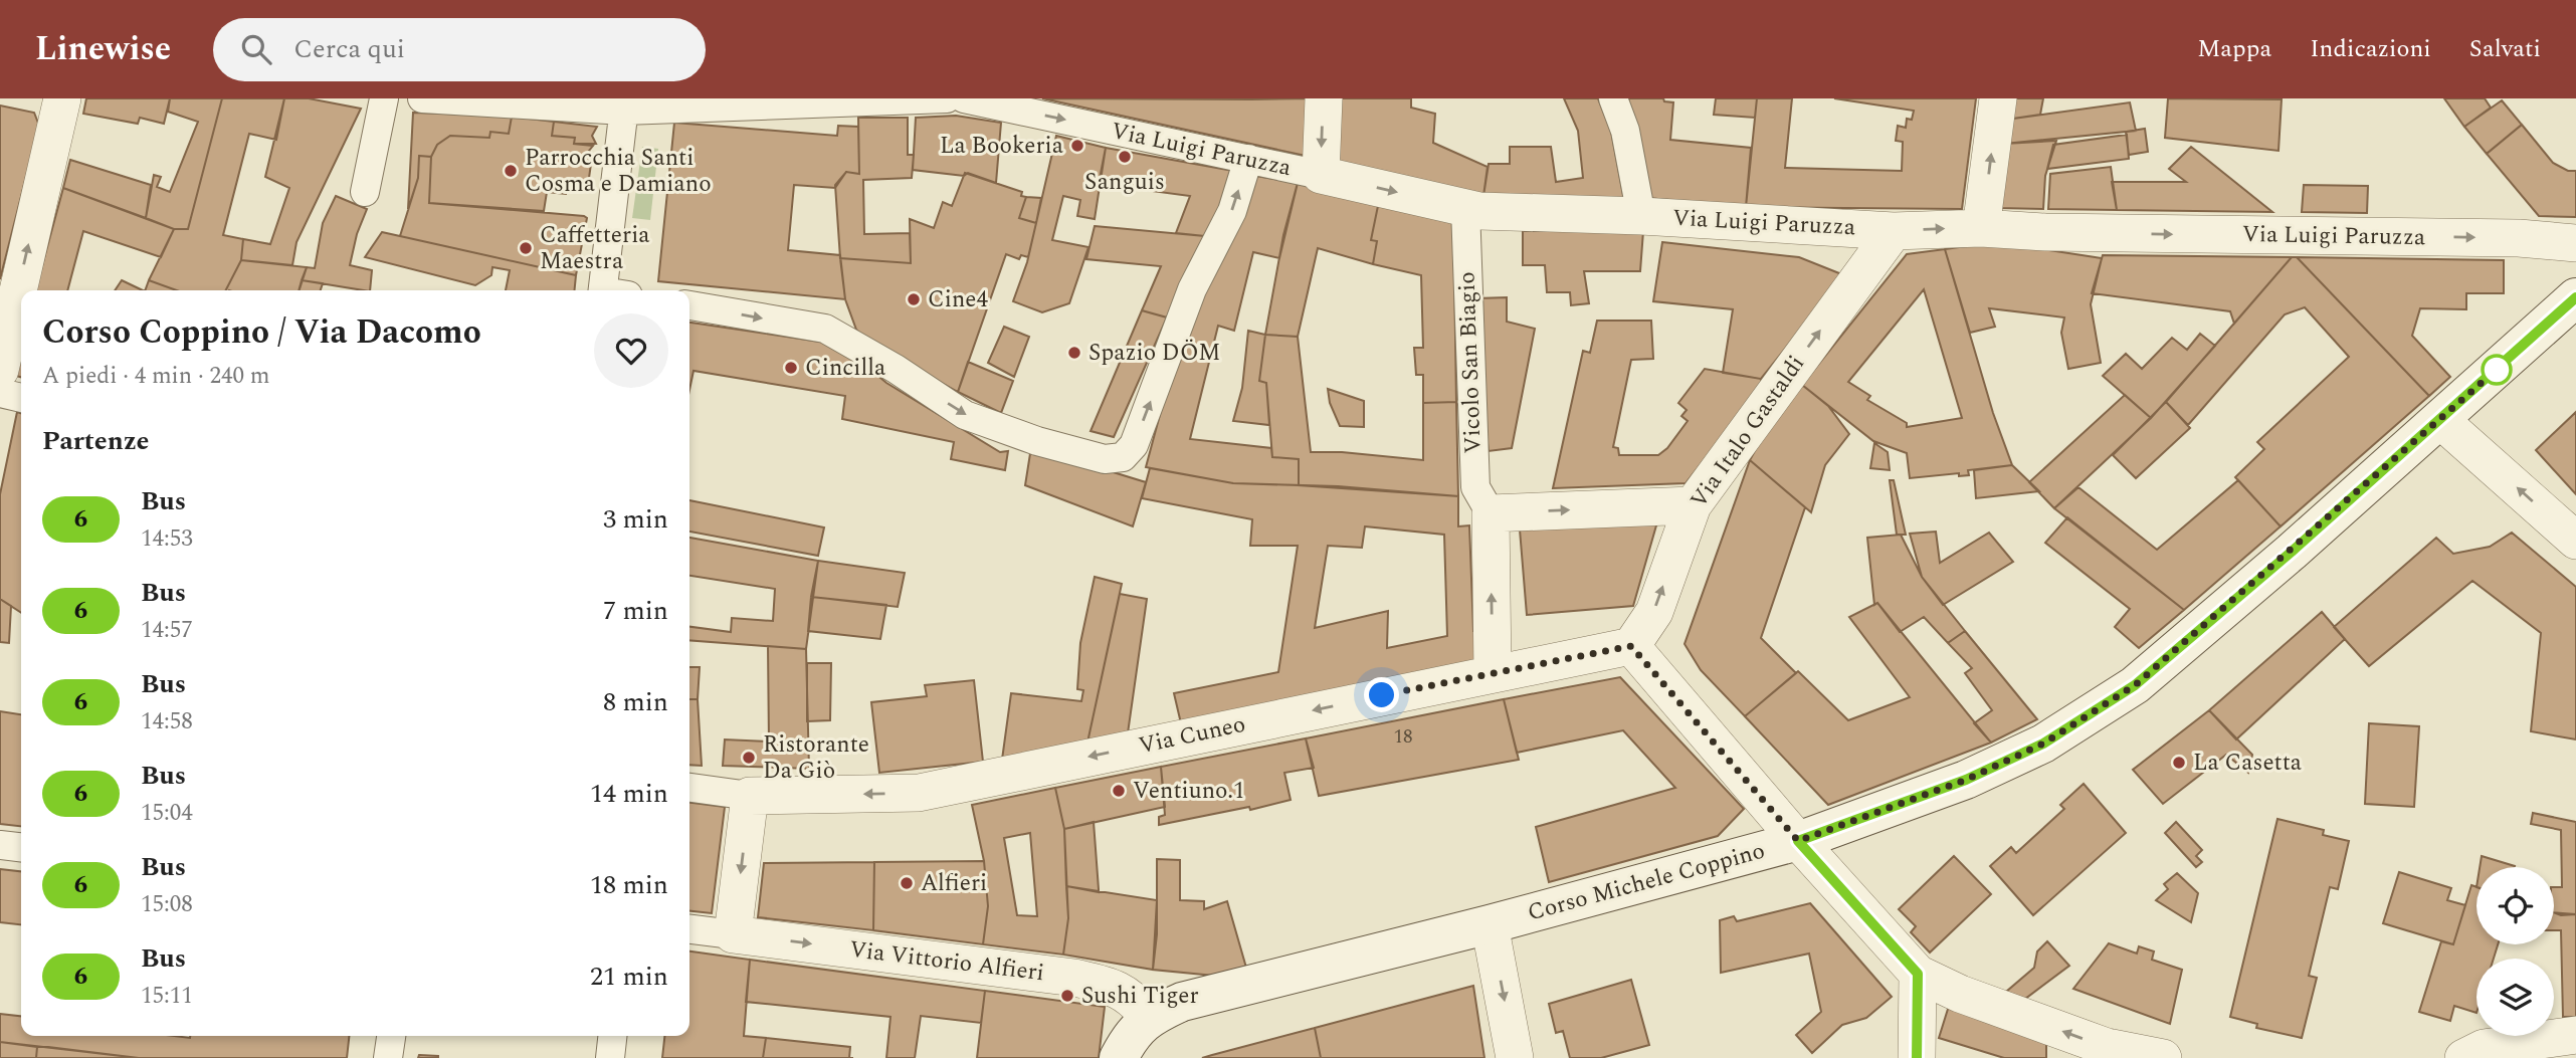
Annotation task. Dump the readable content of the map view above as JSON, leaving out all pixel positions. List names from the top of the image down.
{
  "streets": {
    "main road": ["Corso Michele Coppino"],
    "street": [
      "Via Luigi Paruzza",
      "Vicolo San Biagio",
      "Via Italo Gastaldi",
      "Via Cuneo",
      "Via Vittorio Alfieri"
    ]
  },
  "crossings": [
    ["Via Luigi Paruzza", "Vicolo San Biagio"],
    ["Via Luigi Paruzza", "Via Italo Gastaldi"],
    ["Vicolo San Biagio", "Via Cuneo"],
    ["Via Italo Gastaldi", "Via Cuneo"],
    ["Corso Michele Coppino", "Via Vittorio Alfieri"]
  ],
  "one_way": [
    "Via Luigi Paruzza",
    "Via Italo Gastaldi",
    "Via Cuneo",
    "Via Vittorio Alfieri"
  ],
  "places": [
    "La Bookeria",
    "Sanguis",
    "Parrocchia Santi Cosma e Damiano",
    "Caffetteria Maestra",
    "Cine4",
    "Spazio DÖM",
    "Cincilla",
    "Ristorante Da Giò",
    "La Casetta",
    "Ventiuno.1",
    "Alfieri",
    "Sushi Tiger"
  ],
  "lines": ["bus line 6"],
  "house_numbers": ["18"],
  "page": {
    "header": "Linewise",
    "search": "Cerca qui",
    "nav": ["Mappa", "Indicazioni", "Salvati"],
    "heading": [
      ["Corso Coppino / Via Dacomo", "A piedi · 4 min · 240 m"],
      "Partenze"
    ],
    "list": [
      {
        "mark": "6",
        "name": "Bus",
        "note": "14:53",
        "value": "3 min"
      },
      {
        "mark": "6",
        "name": "Bus",
        "note": "14:57",
        "value": "7 min"
      },
      {
        "mark": "6",
        "name": "Bus",
        "note": "14:58",
        "value": "8 min"
      },
      {
        "mark": "6",
        "name": "Bus",
        "note": "15:04",
        "value": "14 min"
      },
      {
        "mark": "6",
        "name": "Bus",
        "note": "15:08",
        "value": "18 min"
      },
      {
        "mark": "6",
        "name": "Bus",
        "note": "15:11",
        "value": "21 min"
      }
    ]
  }
}
